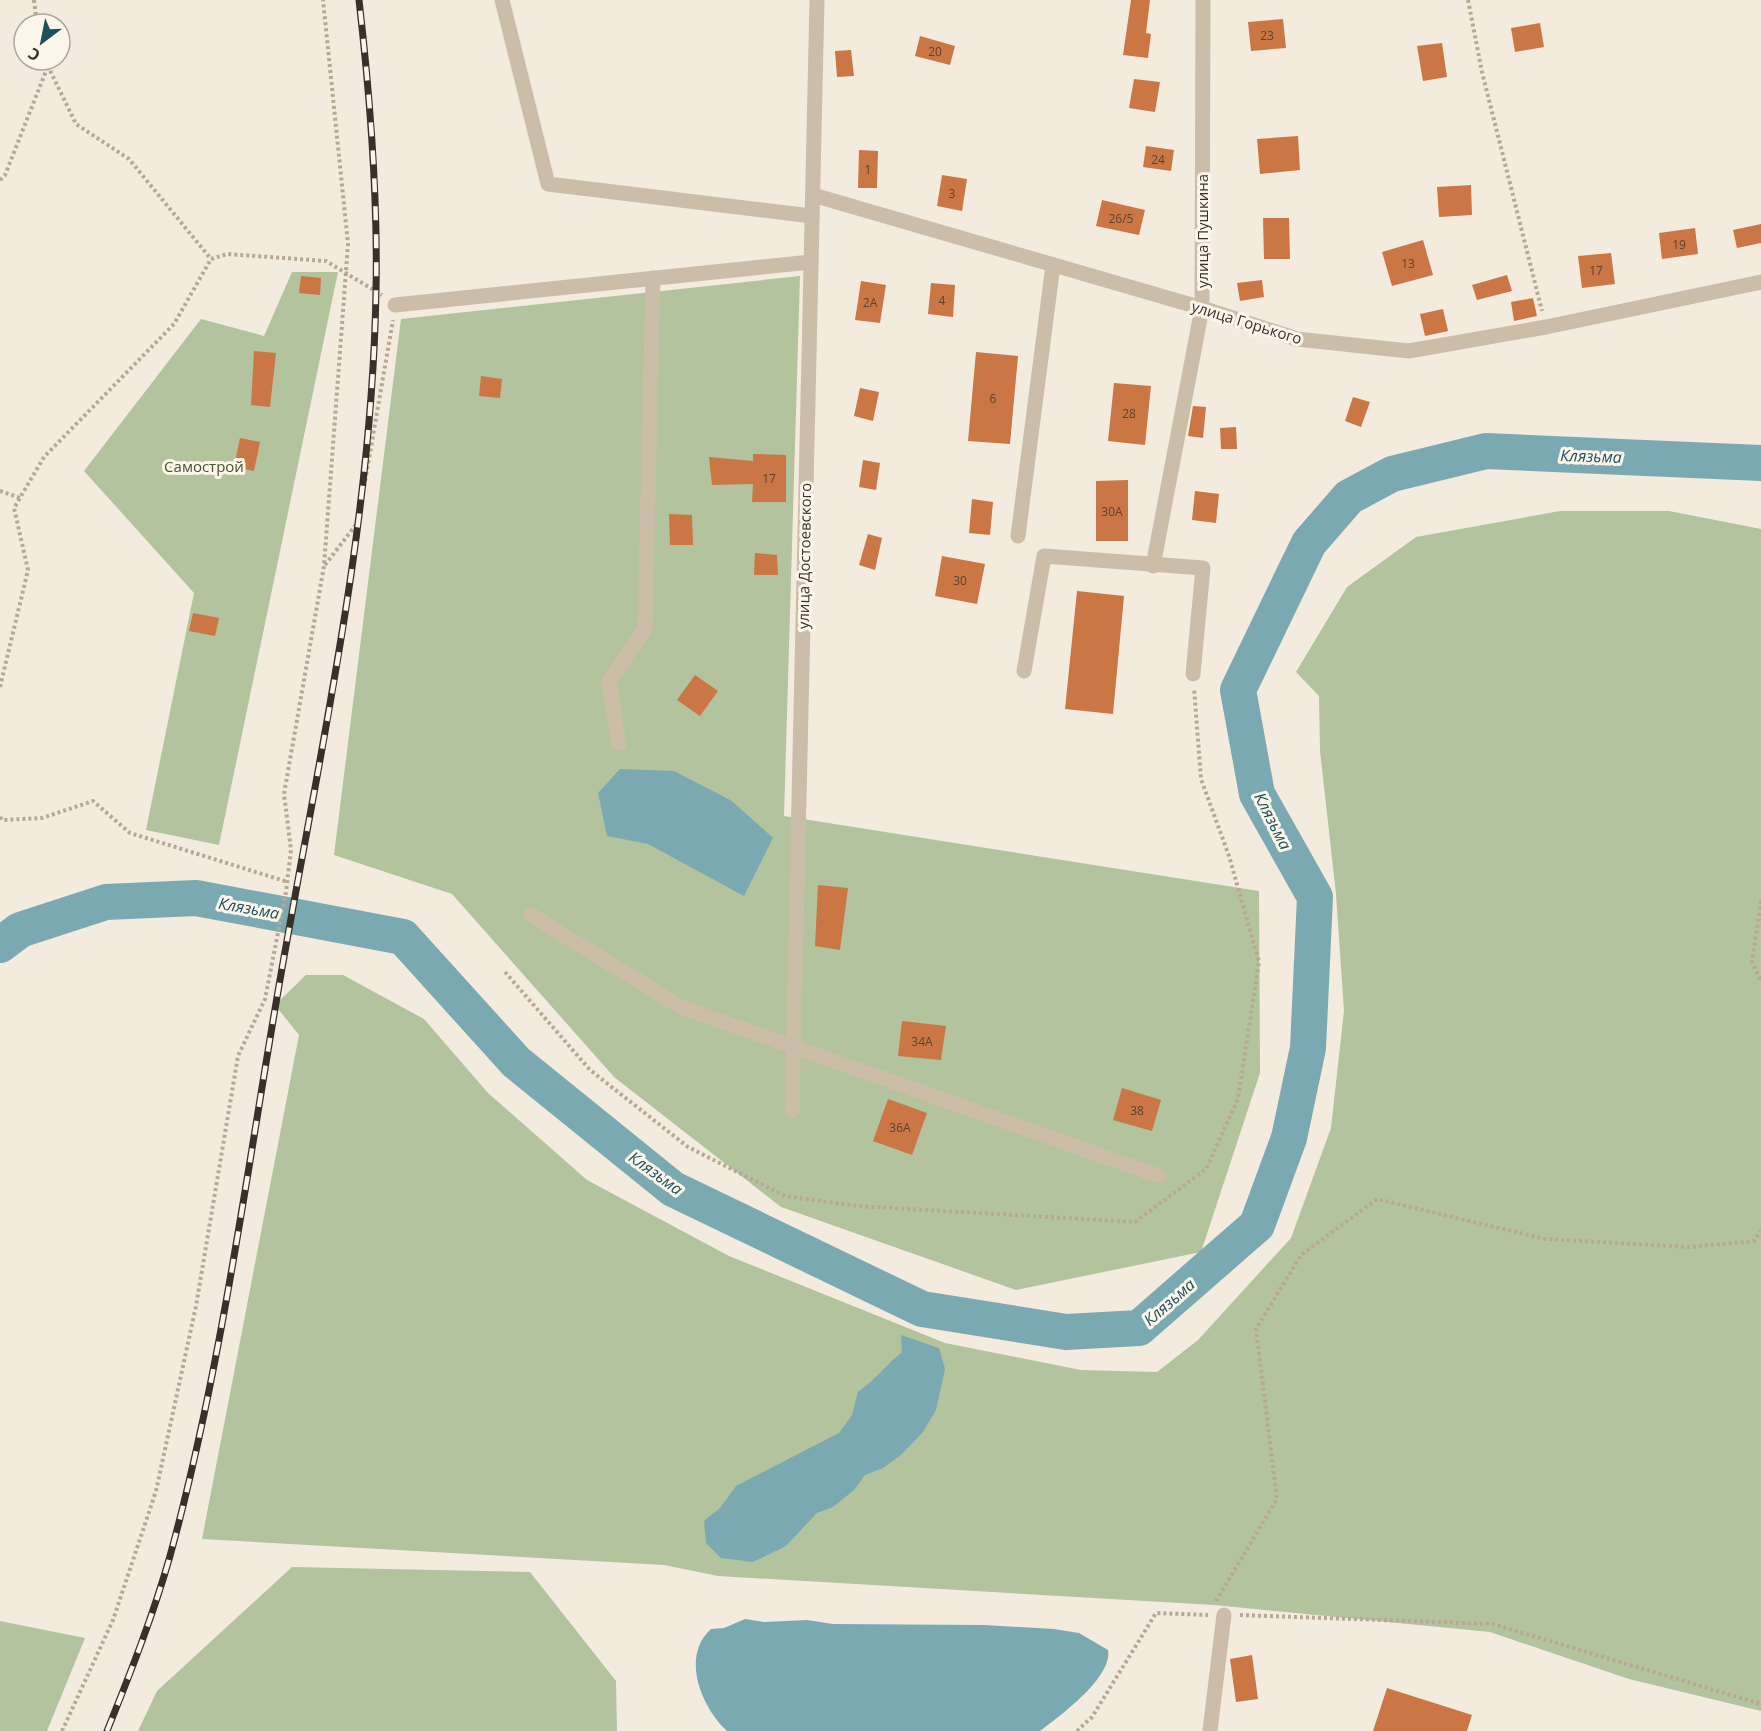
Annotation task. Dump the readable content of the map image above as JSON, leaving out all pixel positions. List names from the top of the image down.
{
  "streets": {
    "street": ["улица Пушкина", "улица Горького", "улица Достоевского"]
  },
  "crossings": [
    ["улица Пушкина", "улица Горького"],
    ["улица Горького", "улица Достоевского"]
  ],
  "water": ["Клязьма"],
  "parks": ["Самострой"],
  "house_numbers": [
    "23",
    "20",
    "24",
    "1",
    "3",
    "26/5",
    "19",
    "13",
    "17",
    "4",
    "2А",
    "6",
    "28",
    "17",
    "30А",
    "30",
    "34А",
    "38",
    "36А"
  ],
  "north": "bottom left"
}
